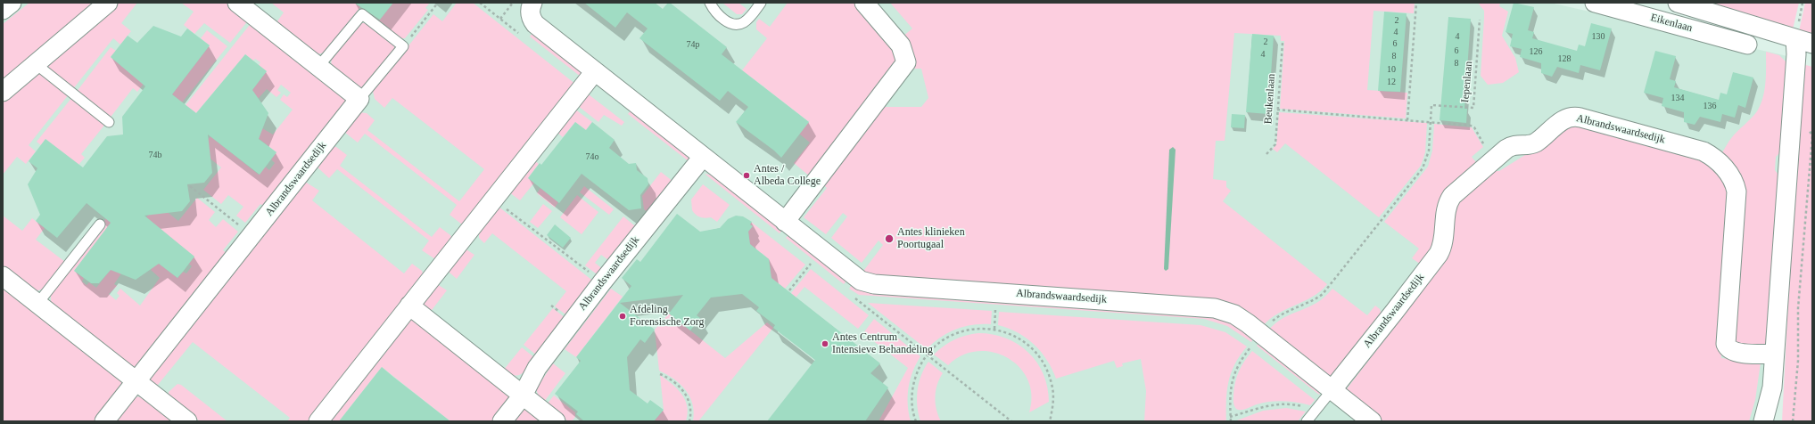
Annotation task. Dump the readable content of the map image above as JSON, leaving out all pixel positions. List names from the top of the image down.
{
  "streets": {
    "street": ["Eikenlaan", "Albrandswaardsedijk"],
    "path": ["Iepenlaan", "Beukenlaan"]
  },
  "places": [
    "Antes / Albeda College",
    "Antes klinieken Poortugaal",
    "Afdeling Forensische Zorg",
    "Antes Centrum Intensieve Behandeling"
  ],
  "house_numbers": [
    "2",
    "4",
    "4",
    "130",
    "2",
    "6",
    "74p",
    "6",
    "126",
    "4",
    "8",
    "128",
    "8",
    "10",
    "12",
    "134",
    "136",
    "74b",
    "74o"
  ]
}
